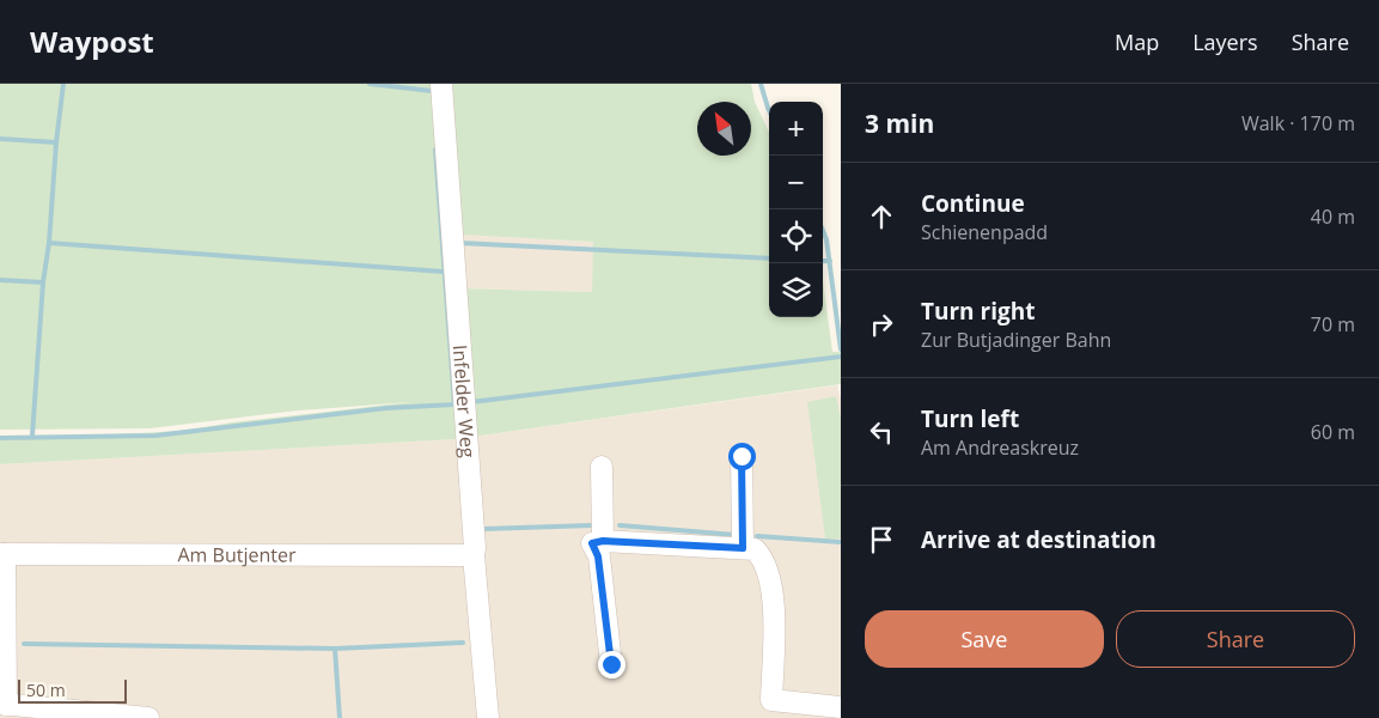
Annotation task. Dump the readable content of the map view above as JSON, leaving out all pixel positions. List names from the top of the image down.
{
  "streets": {
    "street": ["Infelder Weg", "Am Butjenter"]
  },
  "crossings": [
    ["Infelder Weg", "Am Butjenter"]
  ],
  "scale_bar": "50 m",
  "north": "top left",
  "page": {
    "header": "Waypost",
    "nav": ["Map", "Layers", "Share"],
    "heading": ["3 min", "Walk · 170 m"],
    "map_buttons": ["+", "−"],
    "list": [
      ["Continue", "Schienenpadd", "40 m"],
      ["Turn right", "Zur Butjadinger Bahn", "70 m"],
      ["Turn left", "Am Andreaskreuz", "60 m"],
      "Arrive at destination"
    ],
    "buttons": ["Save", "Share"],
    "scale": "50 m"
  }
}
